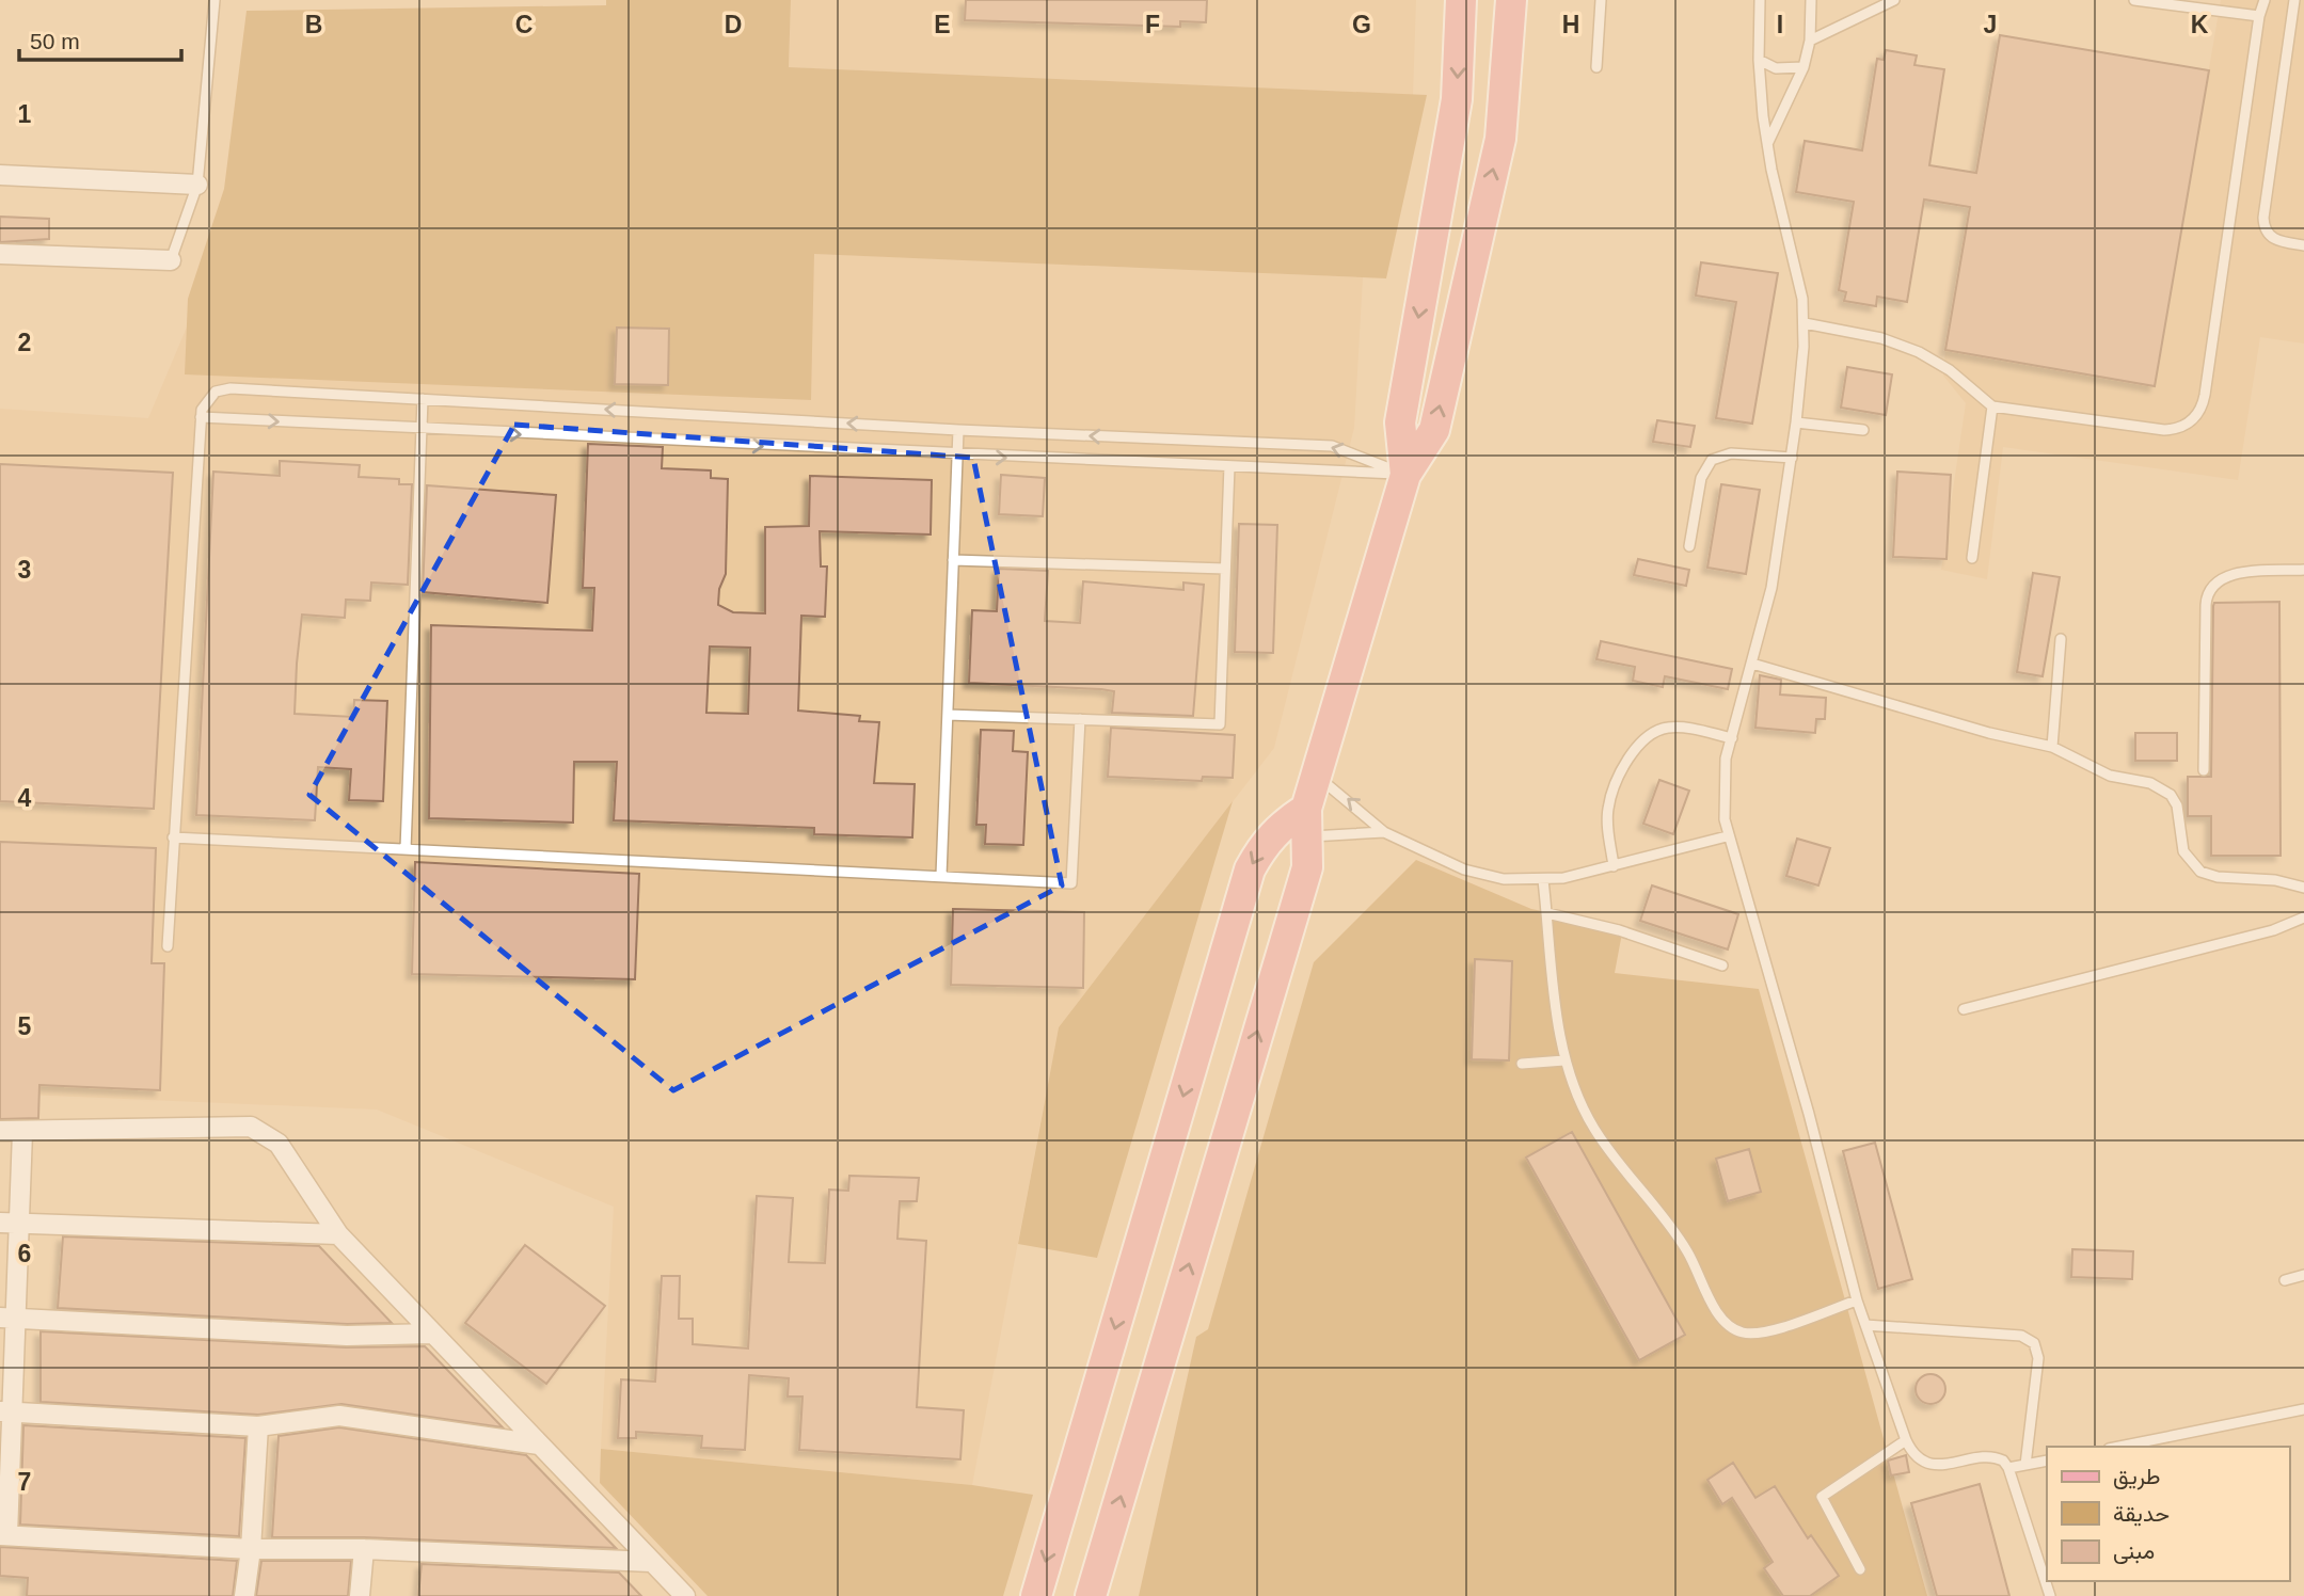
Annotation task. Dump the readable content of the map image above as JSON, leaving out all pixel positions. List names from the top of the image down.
{
  "legend": ["طريق", "حديقة", "مبنى"],
  "scale_bar": "50 m",
  "grid": {
    "columns": [
      "B",
      "C",
      "D",
      "E",
      "F",
      "G",
      "H",
      "I",
      "J",
      "K"
    ],
    "rows": [
      "1",
      "2",
      "3",
      "4",
      "5",
      "6",
      "7"
    ]
  }
}
